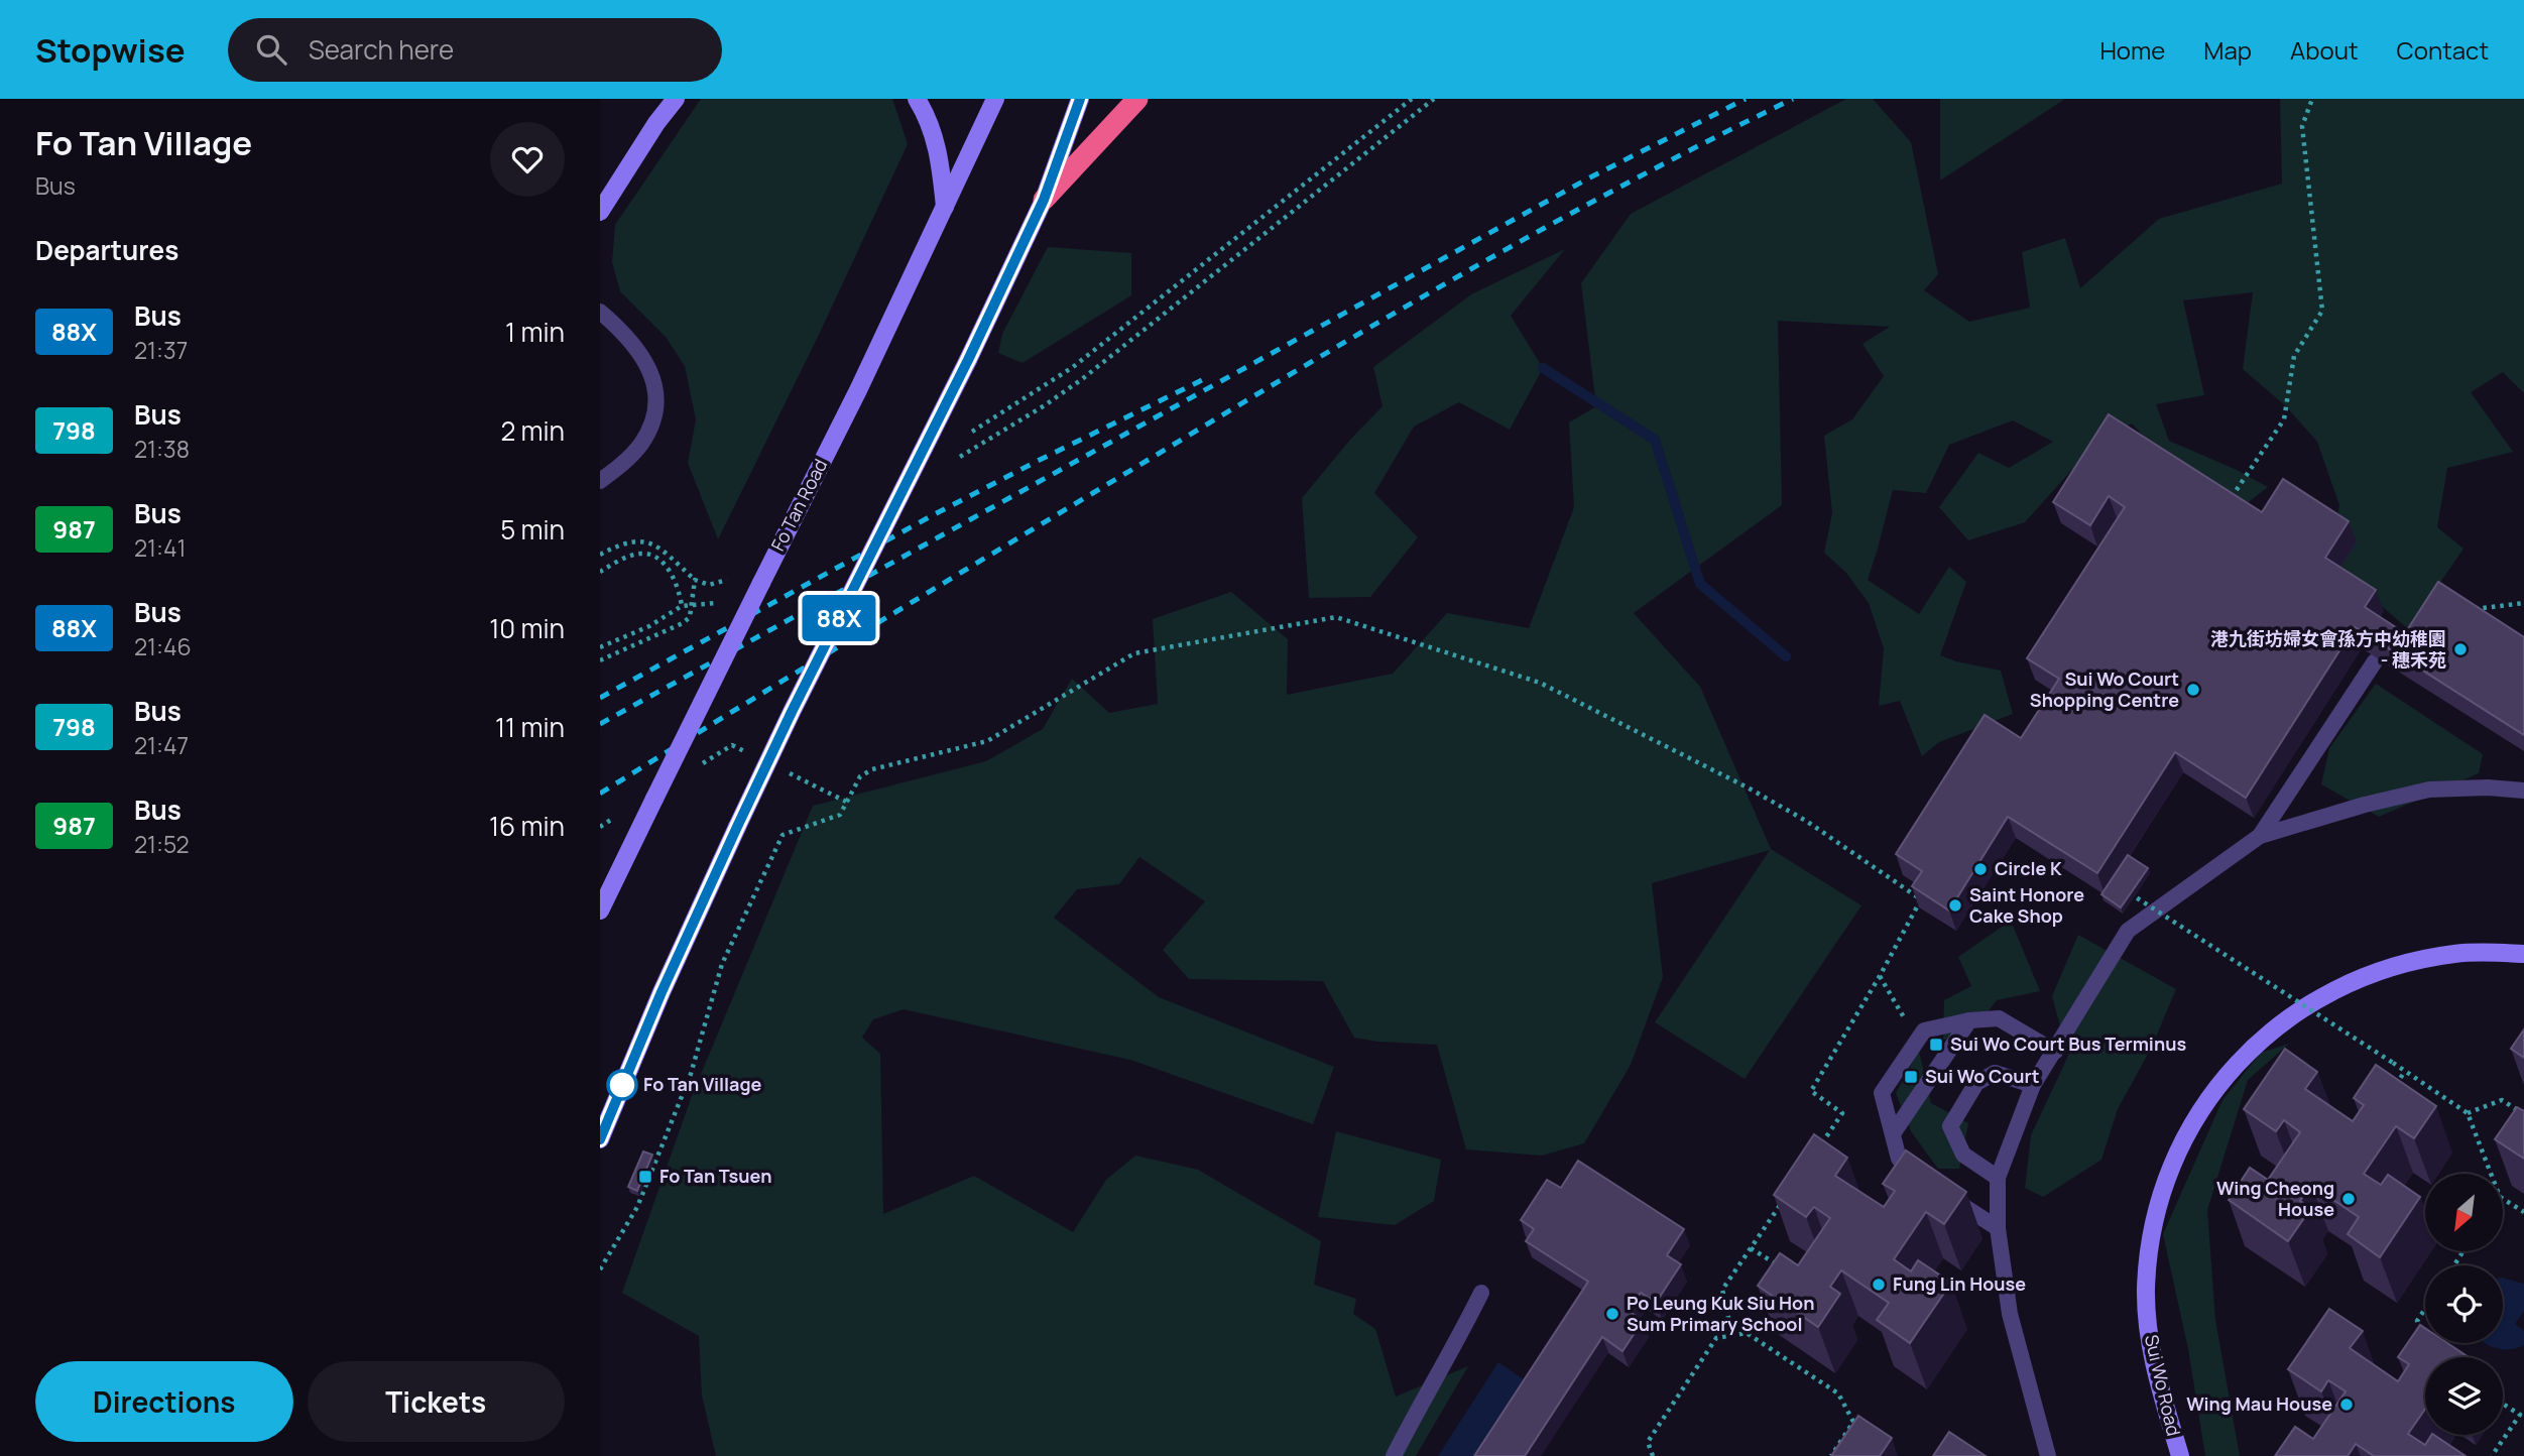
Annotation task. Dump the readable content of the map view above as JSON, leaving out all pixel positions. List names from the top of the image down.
{
  "streets": {
    "main road": ["Fo Tan Road", "Sui Wo Road"]
  },
  "places": {
    "other": [
      "港九街坊婦女會孫方中幼稚園 - 穗禾苑",
      "Sui Wo Court Shopping Centre",
      "Circle K",
      "Saint Honore Cake Shop",
      "Fo Tan Village",
      "Wing Cheong House",
      "Fung Lin House",
      "Po Leung Kuk Siu Hon Sum Primary School",
      "Wing Mau House"
    ],
    "transit": ["Sui Wo Court Bus Terminus", "Sui Wo Court", "Fo Tan Tsuen"]
  },
  "lines": ["bus line 88X"],
  "north": "bottom left",
  "page": {
    "header": "Stopwise",
    "search": "Search here",
    "nav": [
      "Home",
      "Map",
      "About",
      "Contact"
    ],
    "heading": [
      ["Fo Tan Village", "Bus"],
      "Departures"
    ],
    "on_map": "88X",
    "list": [
      {
        "mark": "88X",
        "name": "Bus",
        "note": "21:37",
        "value": "1 min"
      },
      {
        "mark": "798",
        "name": "Bus",
        "note": "21:38",
        "value": "2 min"
      },
      {
        "mark": "987",
        "name": "Bus",
        "note": "21:41",
        "value": "5 min"
      },
      {
        "mark": "88X",
        "name": "Bus",
        "note": "21:46",
        "value": "10 min"
      },
      {
        "mark": "798",
        "name": "Bus",
        "note": "21:47",
        "value": "11 min"
      },
      {
        "mark": "987",
        "name": "Bus",
        "note": "21:52",
        "value": "16 min"
      }
    ],
    "buttons": ["Directions", "Tickets"]
  }
}
